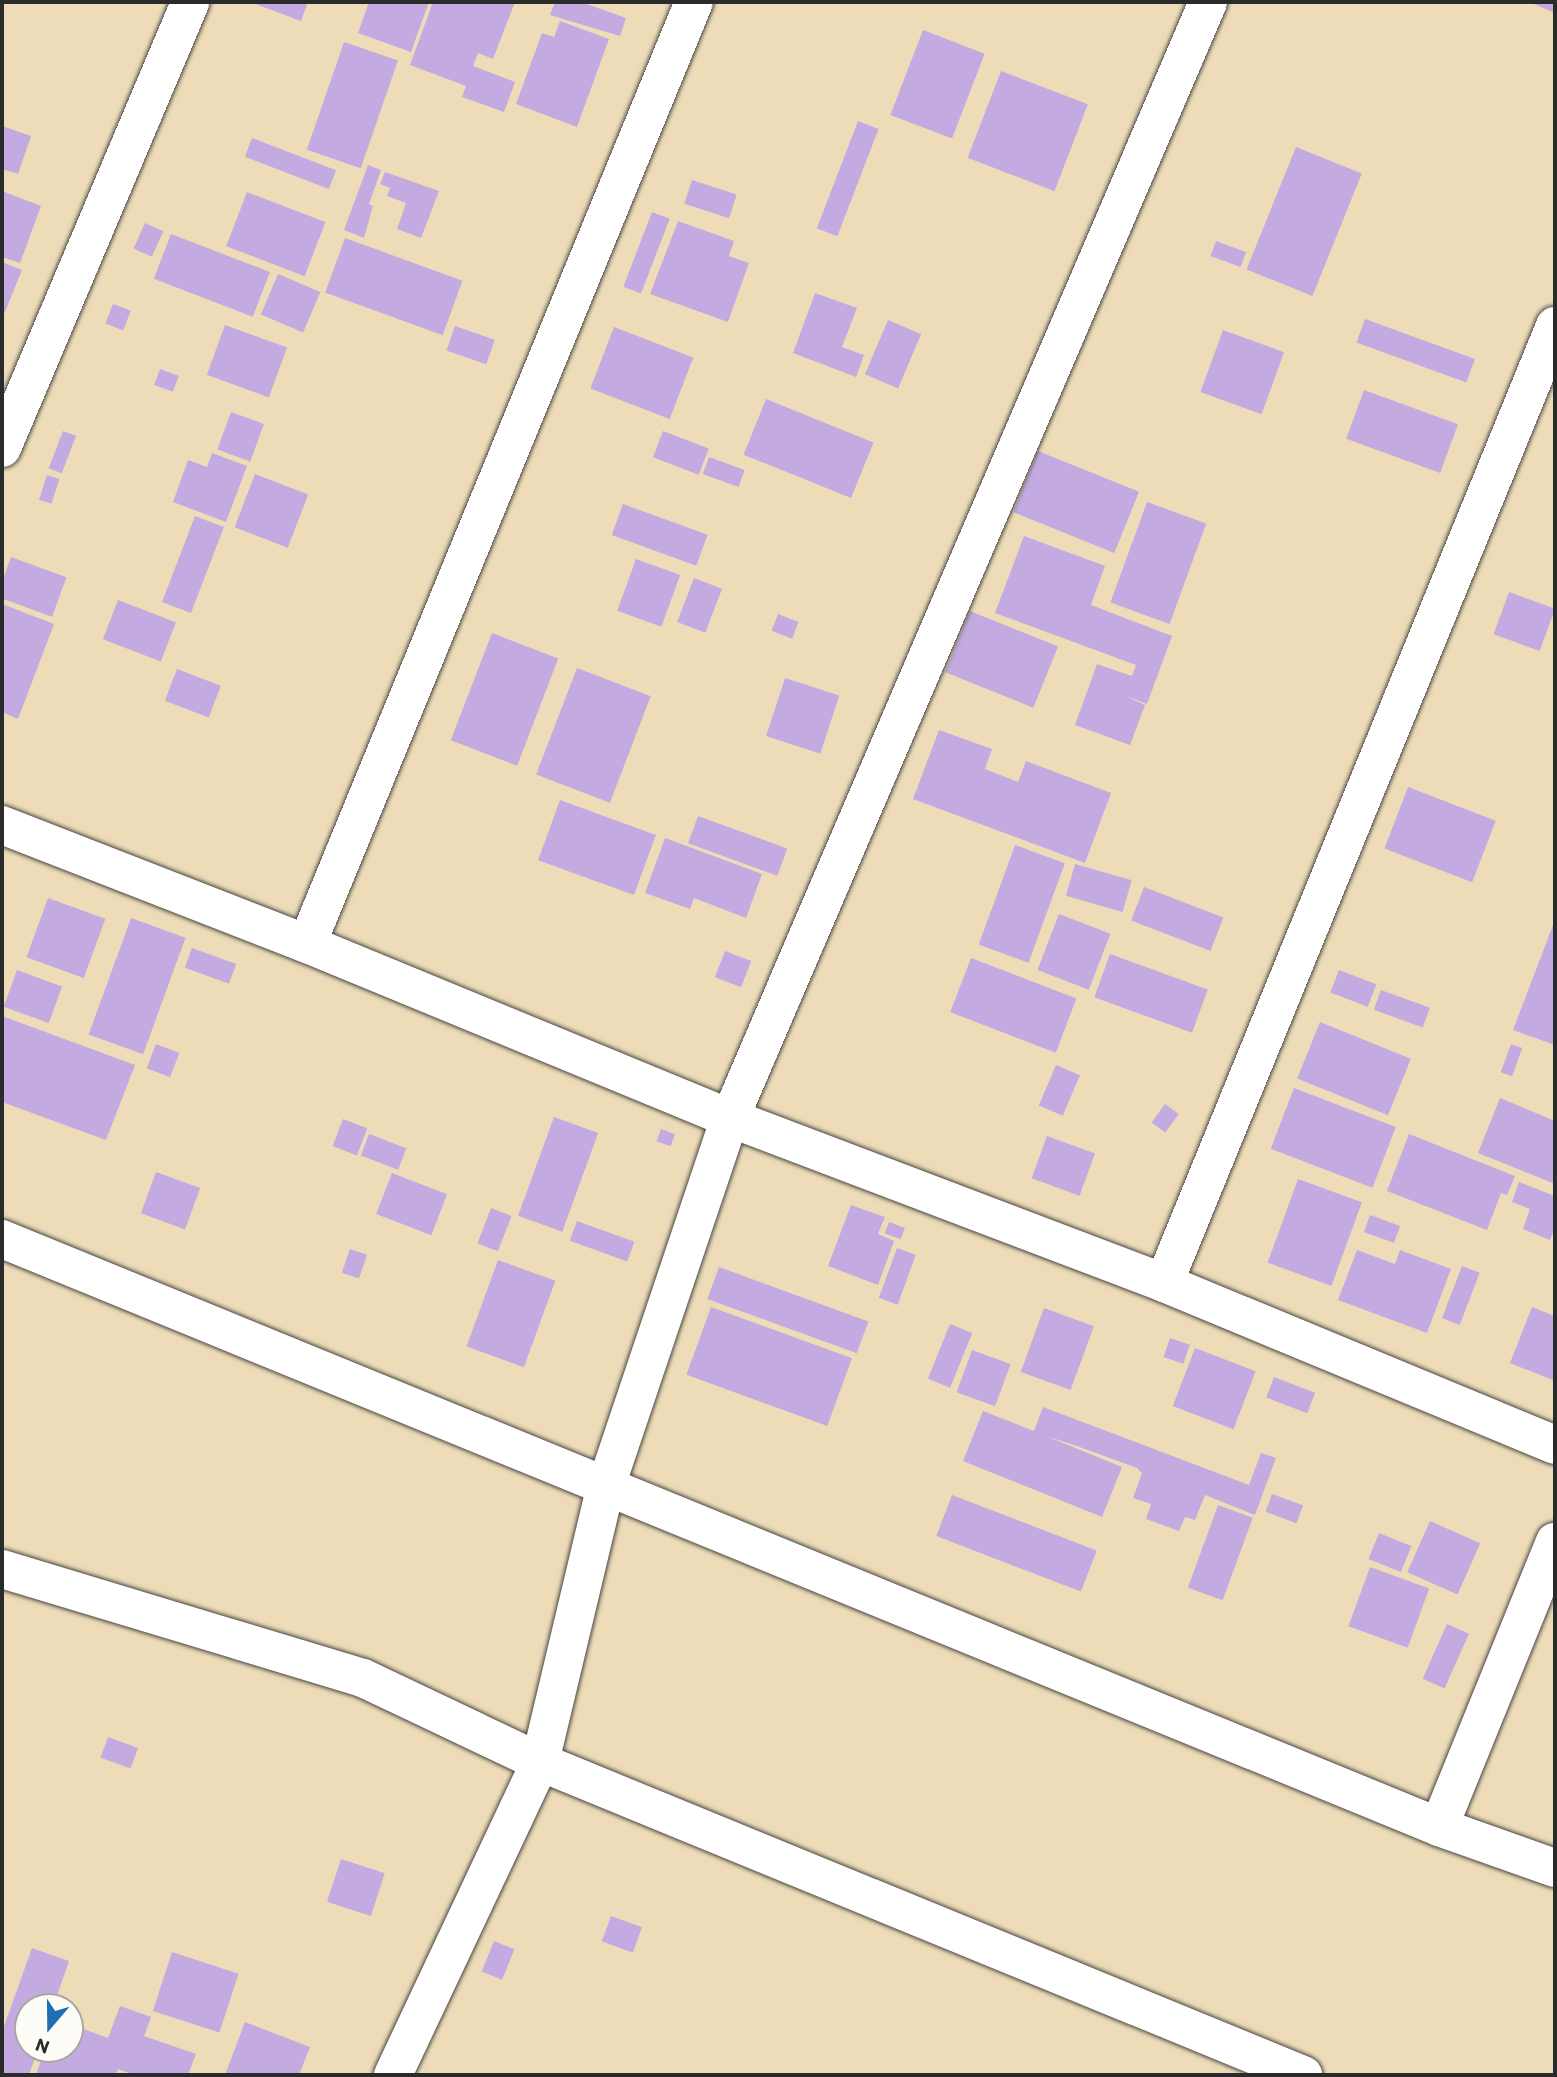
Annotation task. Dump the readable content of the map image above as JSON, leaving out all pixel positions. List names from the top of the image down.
{
  "north": "bottom"
}
